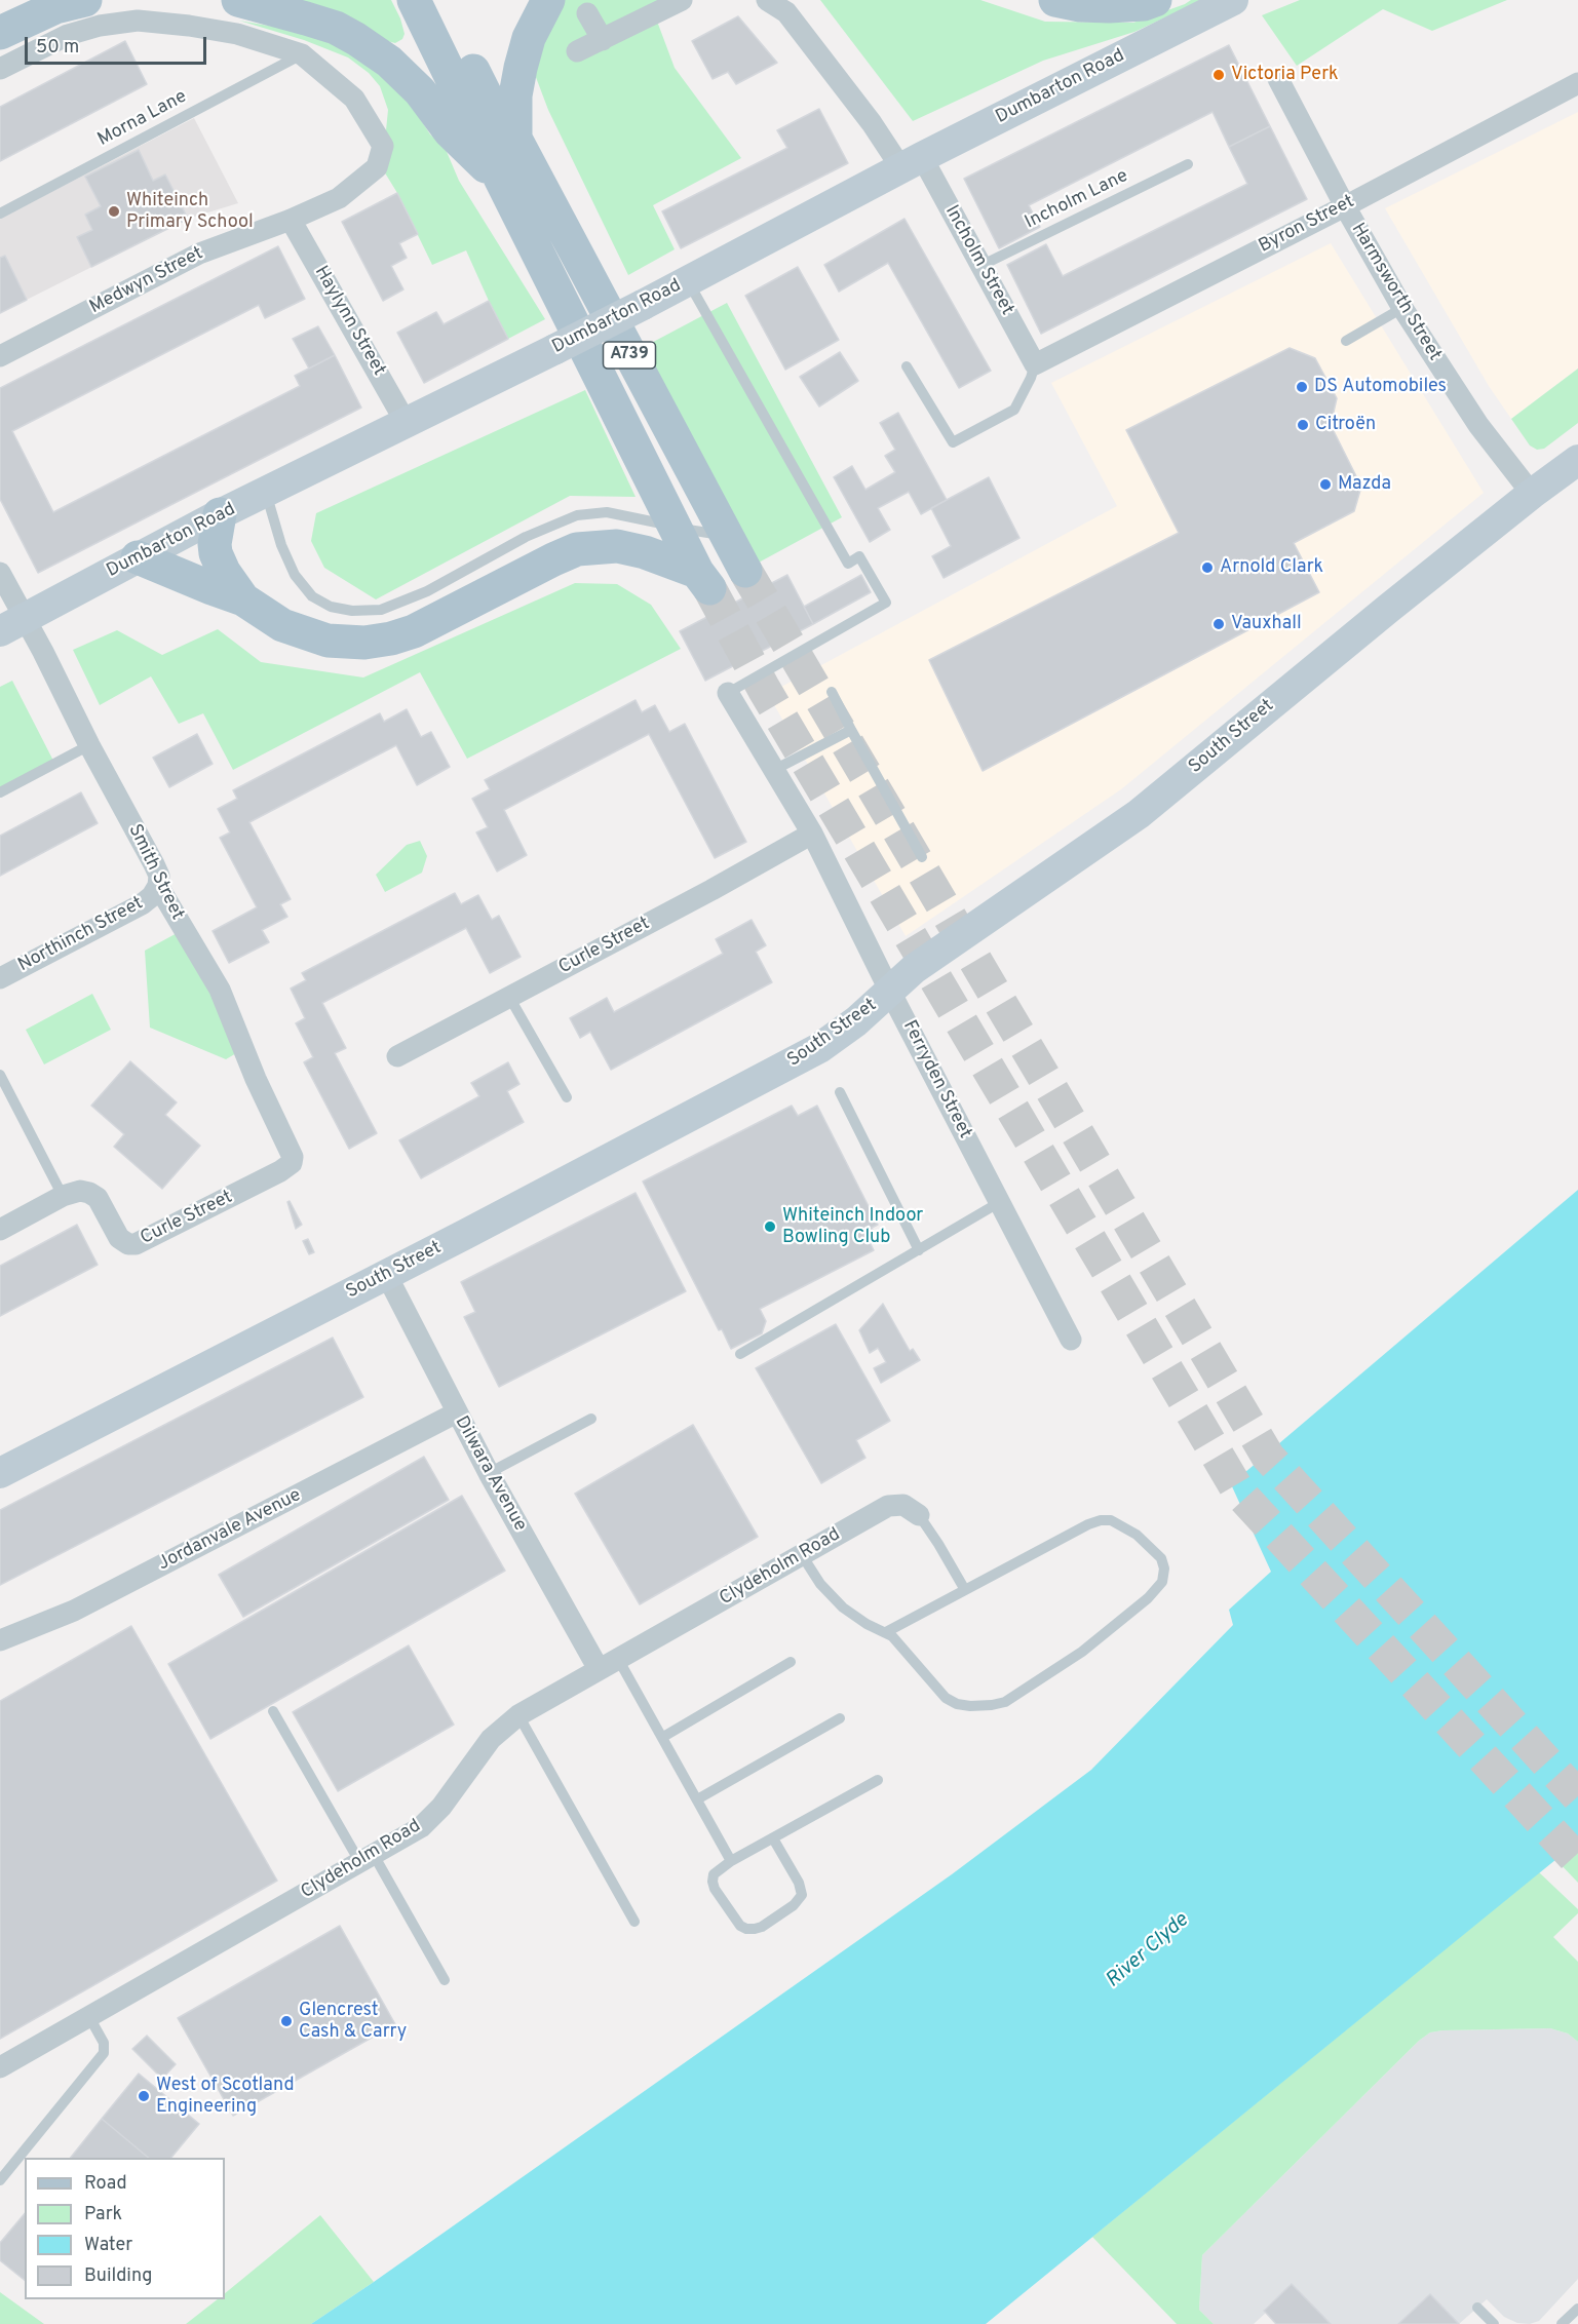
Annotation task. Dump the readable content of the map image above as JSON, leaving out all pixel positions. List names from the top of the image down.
{
  "streets": {
    "main road": ["A739"],
    "street": [
      "Dumbarton Road",
      "Byron Street",
      "Incholm Street",
      "Medwyn Street",
      "Harmsworth Street",
      "Haylynn Street",
      "South Street",
      "Smith Street",
      "Northinch Street",
      "Curle Street",
      "Ferryden Street",
      "Dilwara Avenue",
      "Jordanvale Avenue",
      "Clydeholm Road"
    ],
    "lane": ["Morna Lane", "Incholm Lane"]
  },
  "crossings": [
    ["Dumbarton Road", "Incholm Street"],
    ["Dumbarton Road", "Haylynn Street"],
    ["Dumbarton Road", "Smith Street"],
    ["Morna Lane", "Medwyn Street"],
    ["Incholm Lane", "Incholm Street"],
    ["Byron Street", "Incholm Street"],
    ["Byron Street", "Harmsworth Street"],
    ["Medwyn Street", "Haylynn Street"],
    ["Harmsworth Street", "South Street"],
    ["South Street", "Ferryden Street"],
    ["South Street", "Dilwara Avenue"],
    ["Smith Street", "Northinch Street"],
    ["Smith Street", "Curle Street"],
    ["Curle Street", "Ferryden Street"],
    ["Dilwara Avenue", "Jordanvale Avenue"],
    ["Dilwara Avenue", "Clydeholm Road"]
  ],
  "water": ["River Clyde"],
  "places": [
    "Victoria Perk",
    "Whiteinch Primary School",
    "DS Automobiles",
    "Citroën",
    "Mazda",
    "Arnold Clark",
    "Vauxhall",
    "Whiteinch Indoor Bowling Club",
    "Glencrest Cash & Carry",
    "West of Scotland Engineering"
  ],
  "legend": [
    "Road",
    "Park",
    "Water",
    "Building"
  ],
  "scale_bar": "50 m"
}
